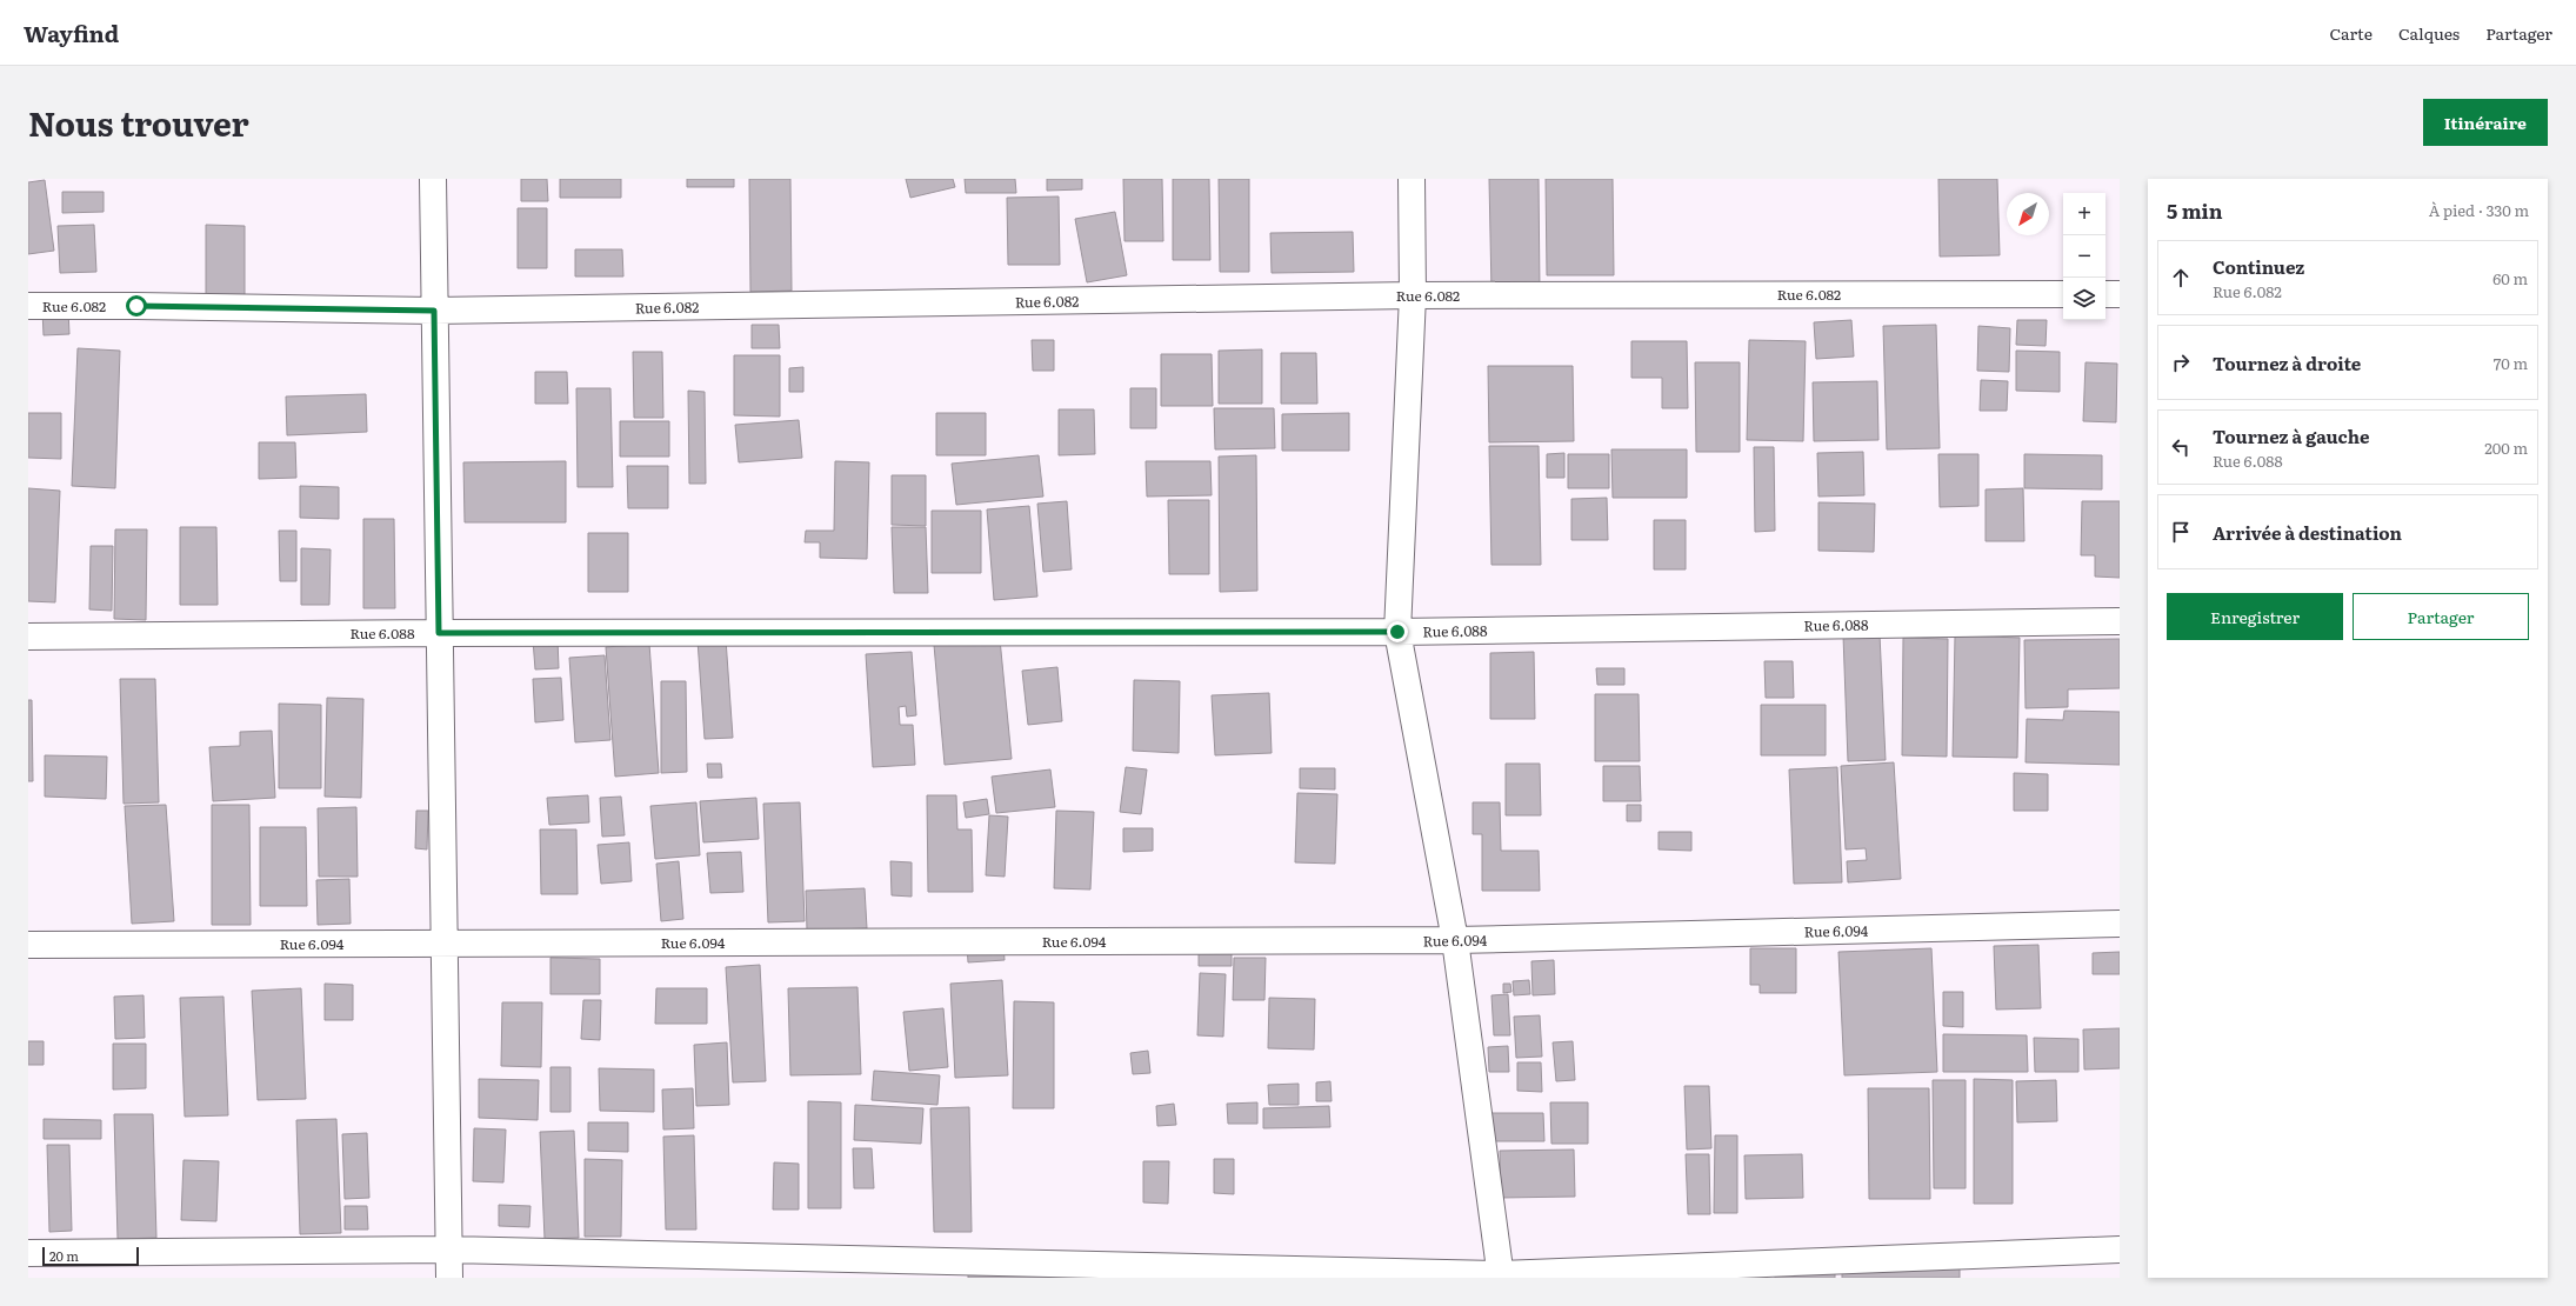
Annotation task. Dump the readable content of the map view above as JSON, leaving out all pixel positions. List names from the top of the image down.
{
  "streets": {
    "street": ["Rue 6.082", "Rue 6.088", "Rue 6.094"]
  },
  "scale_bar": "20 m",
  "north": "bottom left",
  "page": {
    "header": "Wayfind",
    "nav": ["Carte", "Calques", "Partager"],
    "title": "Nous trouver",
    "buttons": [
      "Itinéraire",
      ["Enregistrer", "Partager"]
    ],
    "heading": ["5 min", "À pied · 330 m"],
    "map_buttons": ["+", "−"],
    "list": [
      ["Continuez", "Rue 6.082", "60 m"],
      ["Tournez à droite", "70 m"],
      ["Tournez à gauche", "Rue 6.088", "200 m"],
      "Arrivée à destination"
    ],
    "scale": "20 m"
  }
}
